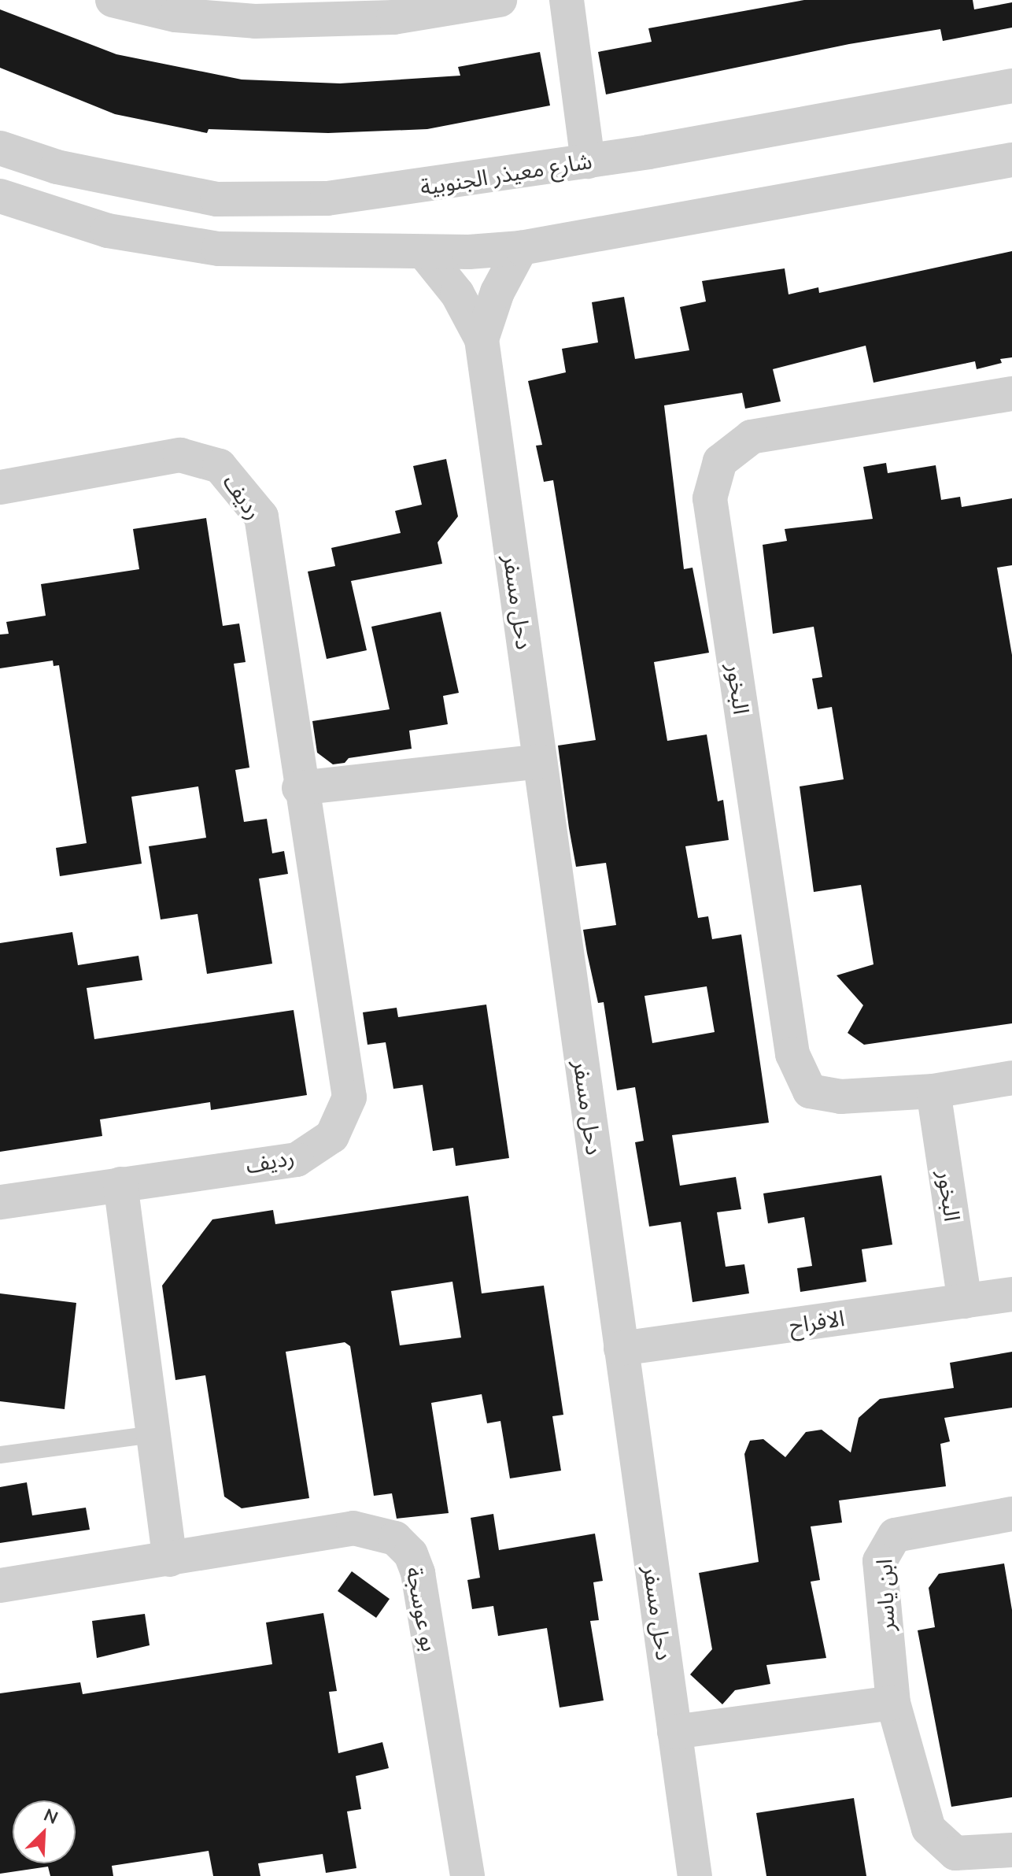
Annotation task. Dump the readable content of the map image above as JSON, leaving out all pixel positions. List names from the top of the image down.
{
  "streets": {
    "street": [
      "شارع معيذر الجنوبية",
      "رديف",
      "دحل مسفر",
      "البخور",
      "الافراح",
      "ابن ياسر",
      "بو عوسجة"
    ]
  },
  "crossings": [
    ["دحل مسفر", "الافراح"],
    ["البخور", "الافراح"]
  ],
  "north": "top right"
}
